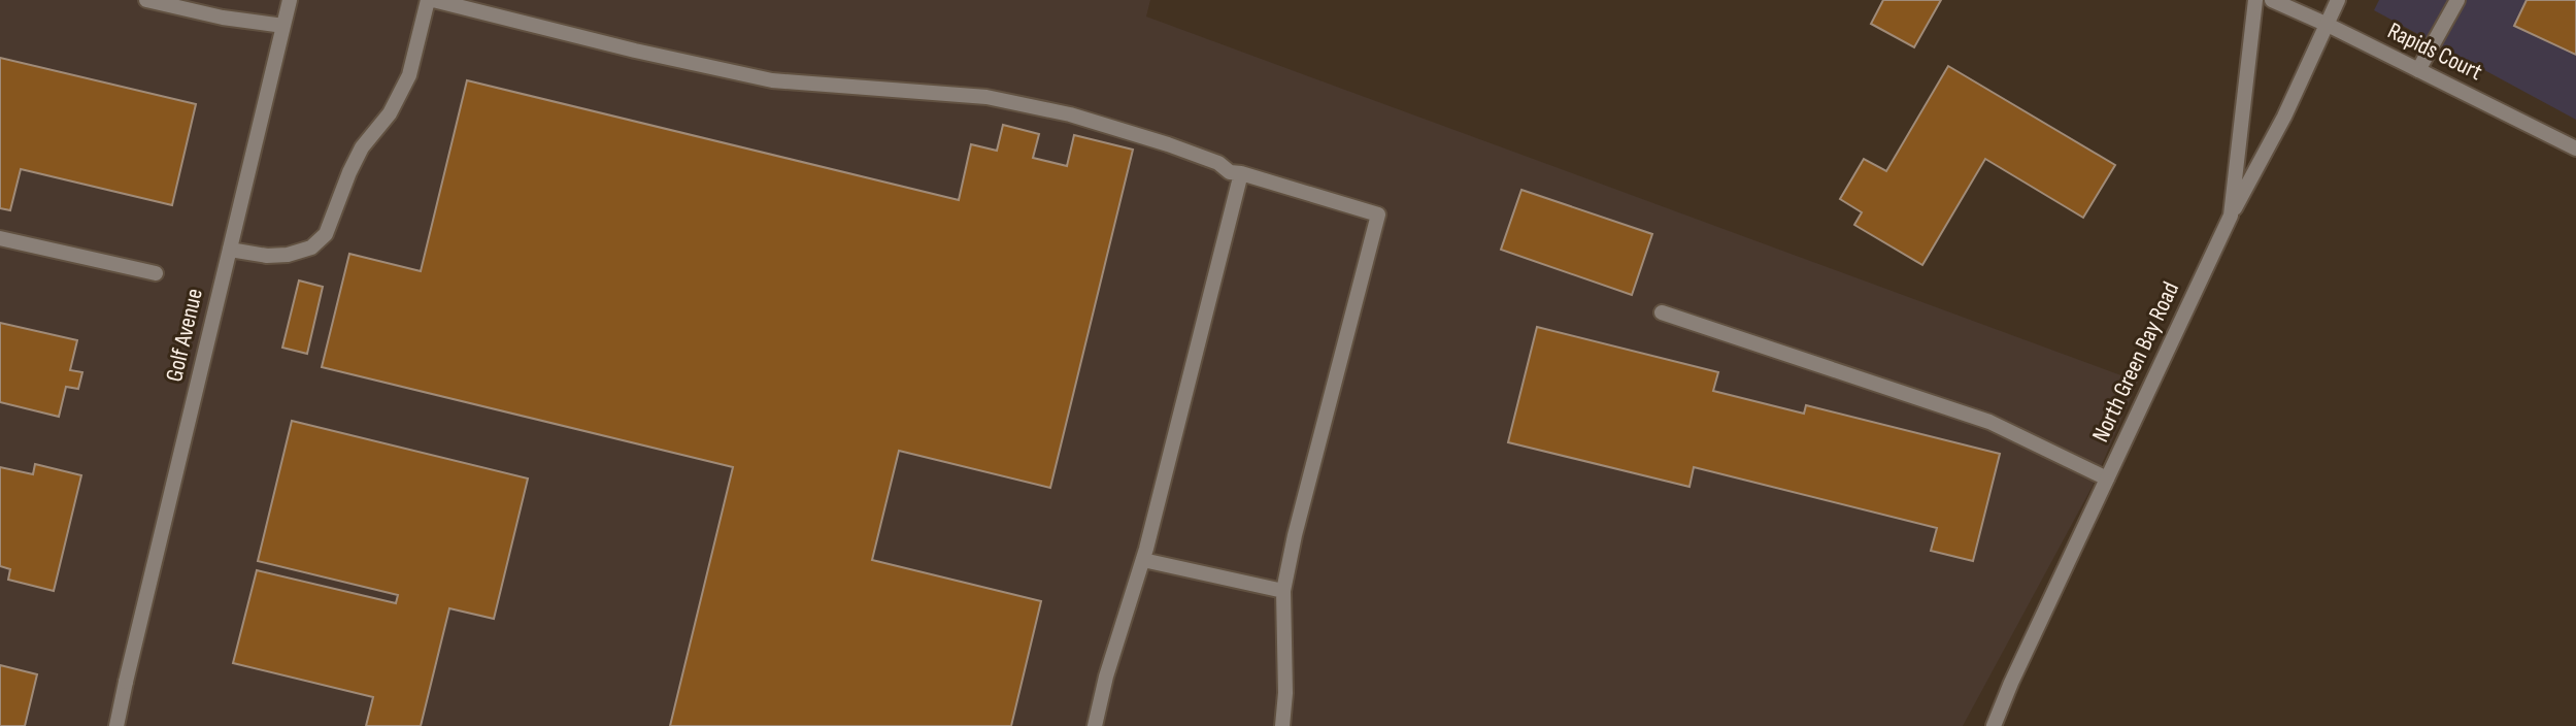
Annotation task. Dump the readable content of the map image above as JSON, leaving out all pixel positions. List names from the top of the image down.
{
  "streets": {
    "street": ["Rapids Court", "Golf Avenue", "North Green Bay Road"]
  }
}
